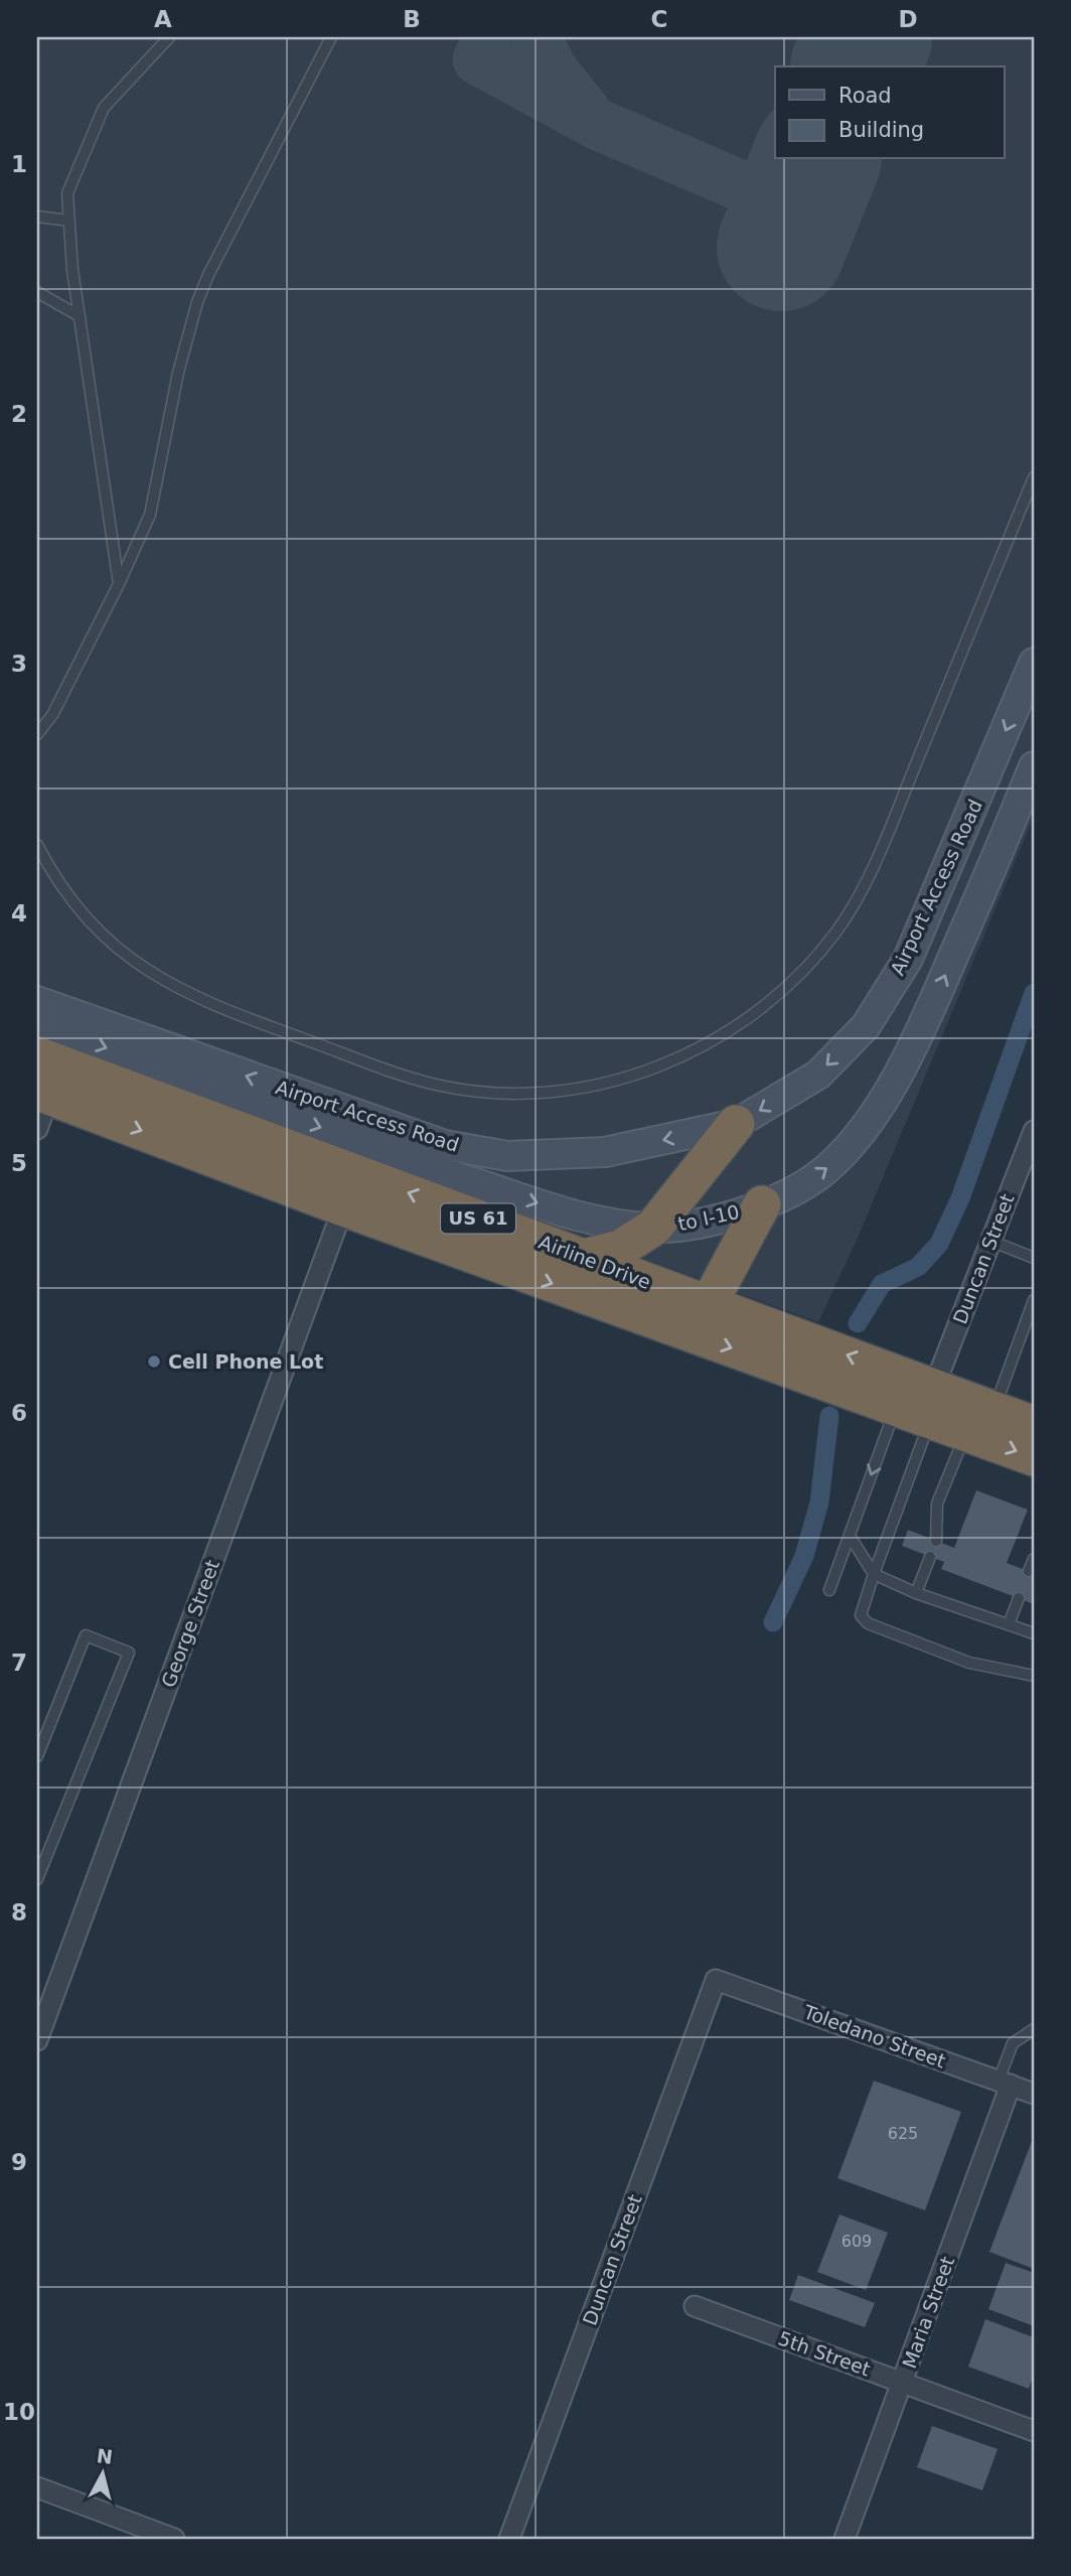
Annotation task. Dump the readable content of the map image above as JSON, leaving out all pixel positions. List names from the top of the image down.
{
  "streets": {
    "highway": ["US 61", "Airline Drive"],
    "street": [
      "Airport Access Road",
      "to I-10",
      "Duncan Street",
      "George Street",
      "Toledano Street",
      "Maria Street",
      "5th Street"
    ]
  },
  "crossings": [
    ["Airport Access Road", "to I-10"],
    ["Duncan Street", "Airline Drive"],
    ["Duncan Street", "Toledano Street"],
    ["Airline Drive", "George Street"],
    ["Toledano Street", "Maria Street"],
    ["Maria Street", "5th Street"]
  ],
  "places": ["Cell Phone Lot"],
  "house_numbers": ["625", "609"],
  "legend": ["Road", "Building"],
  "north": "top",
  "grid": {
    "columns": [
      "A",
      "B",
      "C",
      "D"
    ],
    "rows": [
      "1",
      "2",
      "3",
      "4",
      "5",
      "6",
      "7",
      "8",
      "9",
      "10"
    ]
  }
}
